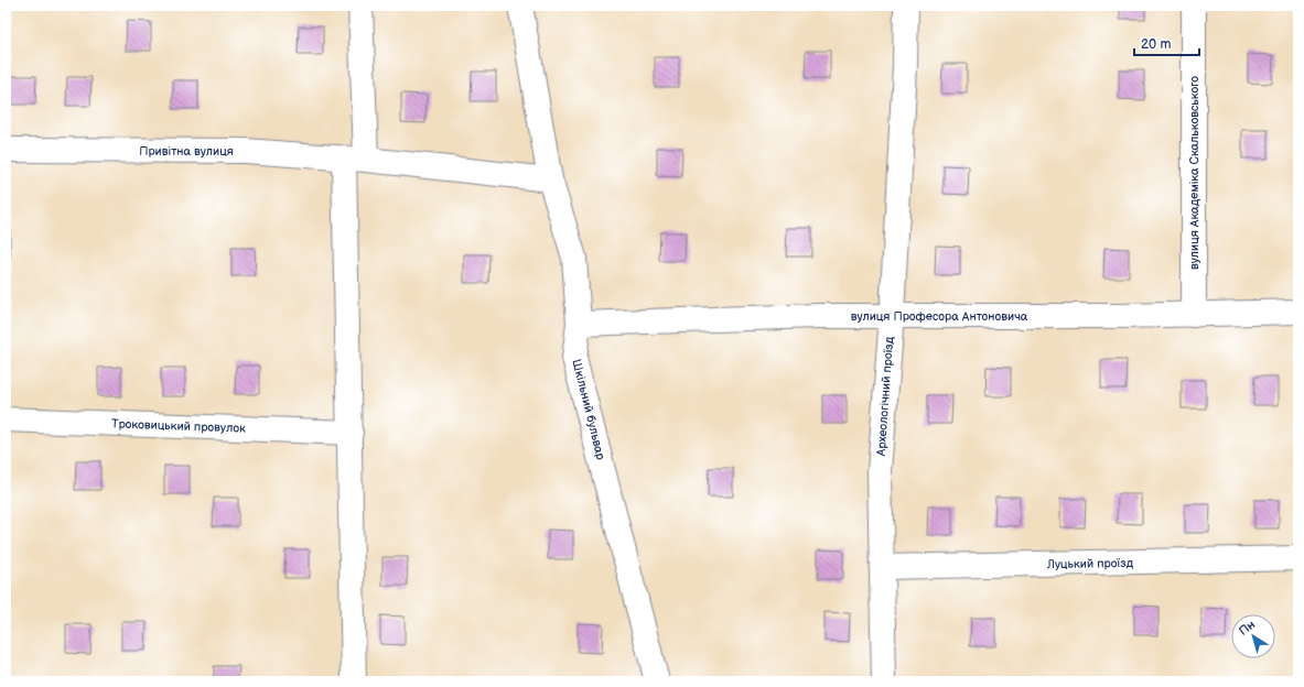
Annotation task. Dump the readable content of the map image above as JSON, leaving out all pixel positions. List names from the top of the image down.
{
  "streets": {
    "street": [
      "Привітна вулиця",
      "вулиця Академіка Скальковського",
      "вулиця Професора Антоновича",
      "Археологічний проїзд",
      "Шкільний бульвар",
      "Троковицький провулок",
      "Луцький проїзд"
    ]
  },
  "crossings": [
    ["вулиця Академіка Скальковського", "вулиця Професора Антоновича"],
    ["вулиця Професора Антоновича", "Археологічний проїзд"],
    ["вулиця Професора Антоновича", "Шкільний бульвар"],
    ["Археологічний проїзд", "Луцький проїзд"]
  ],
  "scale_bar": "20 m",
  "north": "top left"
}
